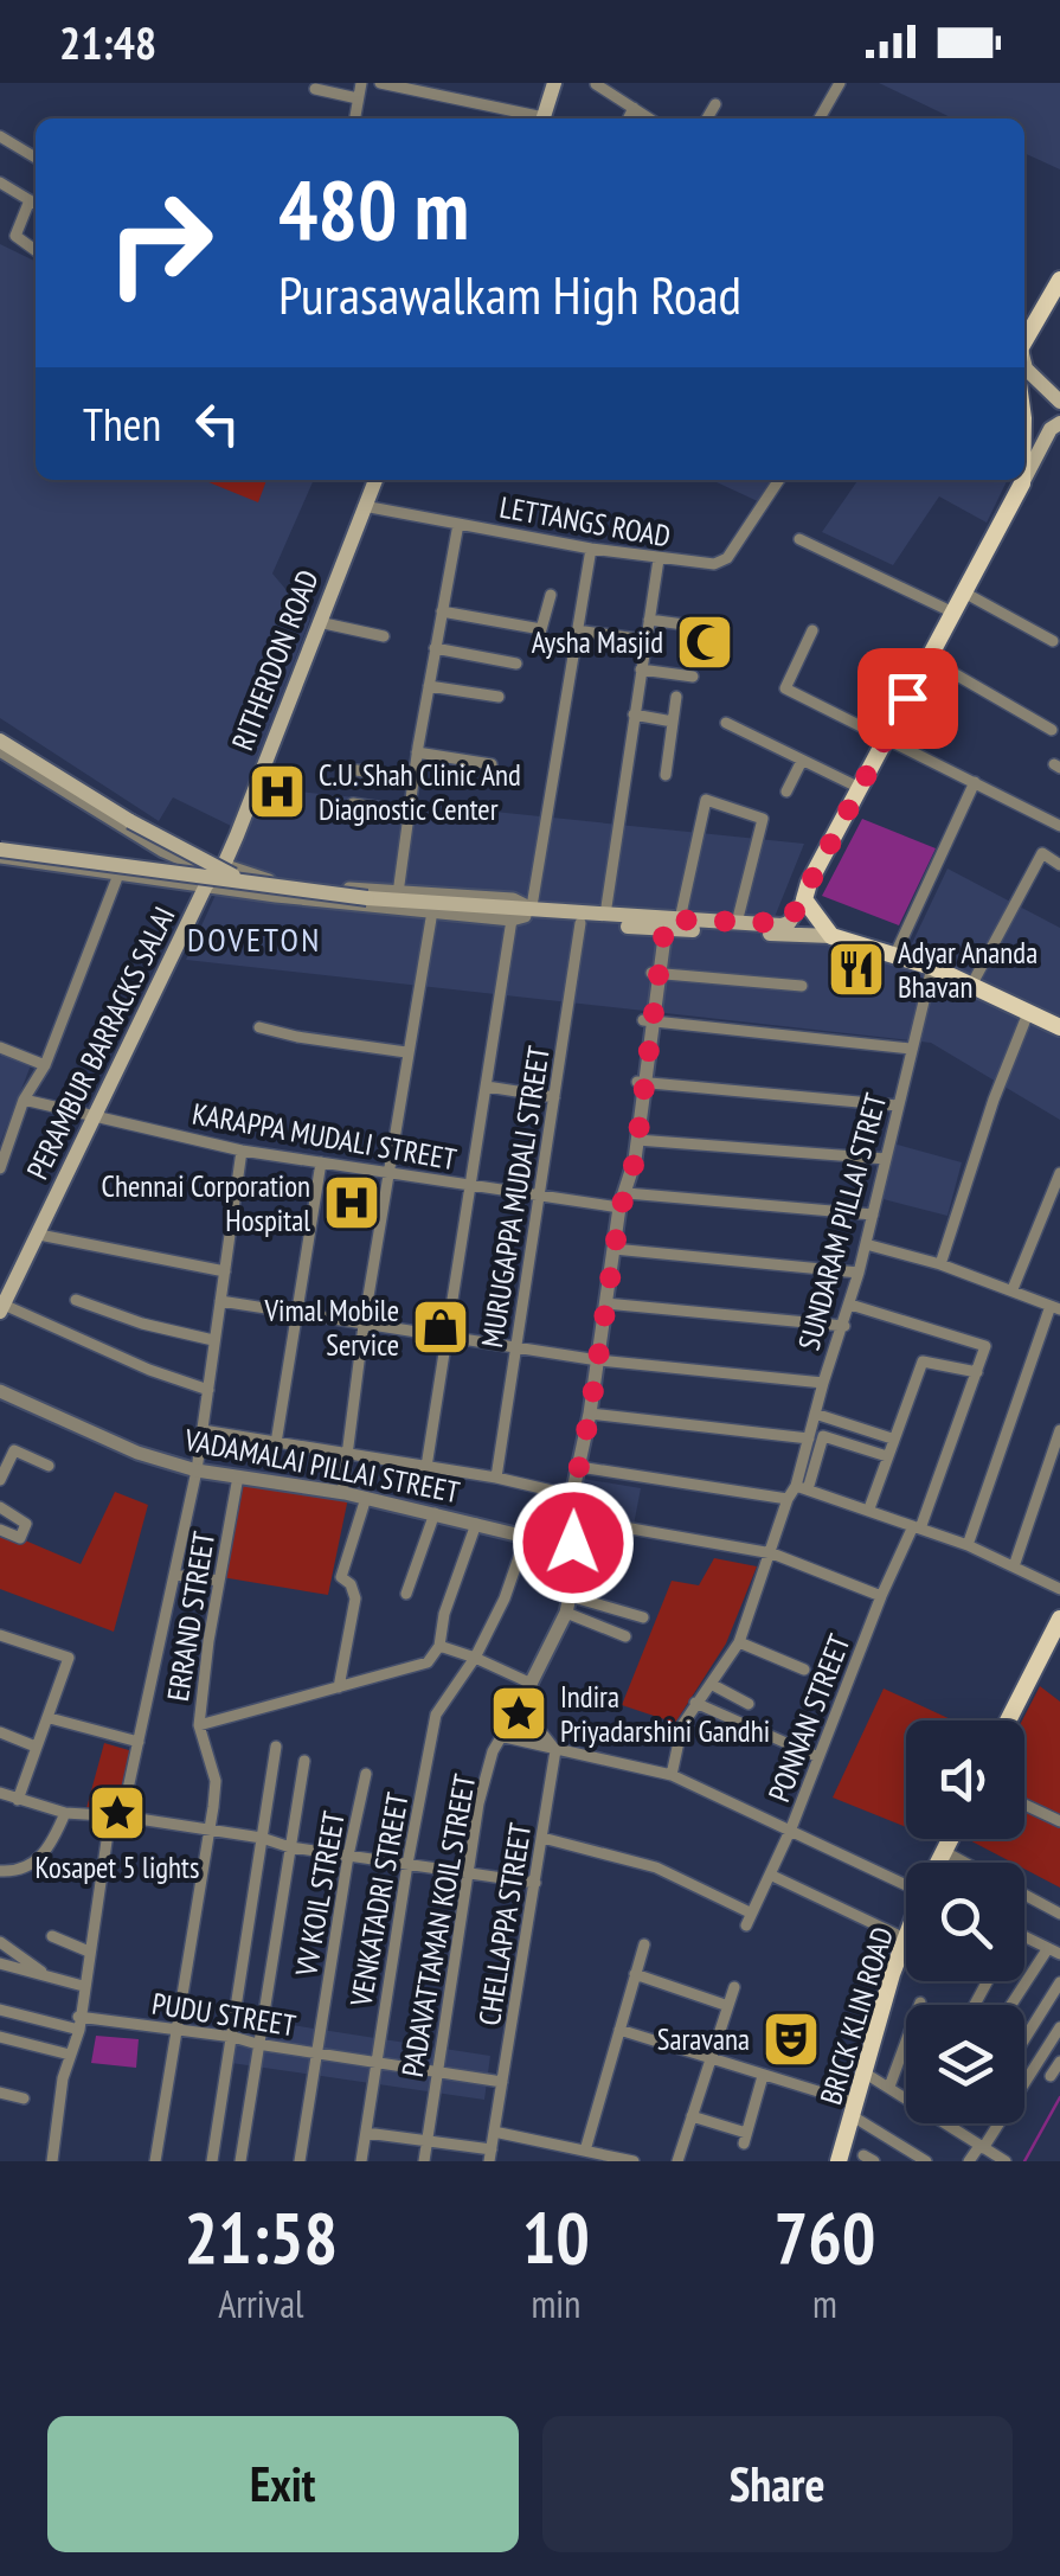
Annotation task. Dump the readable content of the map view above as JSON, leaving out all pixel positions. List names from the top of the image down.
{
  "streets": {
    "main road": ["RITHERDON ROAD", "PERAMBUR BARRACKS SALAI", "BRICK KLIN ROAD"],
    "street": [
      "LETTANGS ROAD",
      "KARAPPA MUDALI STREET",
      "MURUGAPPA MUDALI STREET",
      "SUNDARAM PILLAI STRET",
      "VADAMALAI PILLAI STREET",
      "ERRAND STREET",
      "PONNAN STREET",
      "VV KOIL STREET",
      "VENKATADRI STREET",
      "CHELLAPPA STREET",
      "PADAVATTAMAN KOIL STREET",
      "PUDU STREET"
    ]
  },
  "crossings": [
    ["LETTANGS ROAD", "RITHERDON ROAD"],
    ["RITHERDON ROAD", "PERAMBUR BARRACKS SALAI"],
    ["PERAMBUR BARRACKS SALAI", "KARAPPA MUDALI STREET"],
    ["KARAPPA MUDALI STREET", "MURUGAPPA MUDALI STREET"],
    ["KARAPPA MUDALI STREET", "SUNDARAM PILLAI STRET"],
    ["SUNDARAM PILLAI STRET", "PONNAN STREET"],
    ["VADAMALAI PILLAI STREET", "ERRAND STREET"],
    ["VADAMALAI PILLAI STREET", "VENKATADRI STREET"],
    ["ERRAND STREET", "PUDU STREET"],
    ["PONNAN STREET", "CHELLAPPA STREET"],
    ["VV KOIL STREET", "PUDU STREET"],
    ["VENKATADRI STREET", "PUDU STREET"],
    ["CHELLAPPA STREET", "PUDU STREET"],
    ["PADAVATTAMAN KOIL STREET", "PUDU STREET"]
  ],
  "districts": ["DOVETON"],
  "places": {
    "mosque": ["Aysha Masjid"],
    "hospital": ["C.U. Shah Clinic And Diagnostic Center", "Chennai Corporation Hospital"],
    "restaurant": ["Adyar Ananda Bhavan"],
    "shop": ["Vimal Mobile Service"],
    "place": ["Indira Priyadarshini Gandhi", "Kosapet 5 lights"],
    "theatre": ["Saravana"]
  },
  "page": {
    "status": "21:48",
    "turn": ["480 m", "Purasawalkam High Road"],
    "then": "Then",
    "eta": [
      "21:58",
      "Arrival",
      "10",
      "min",
      "760",
      "m"
    ],
    "buttons": ["Exit", "Share"]
  }
}
